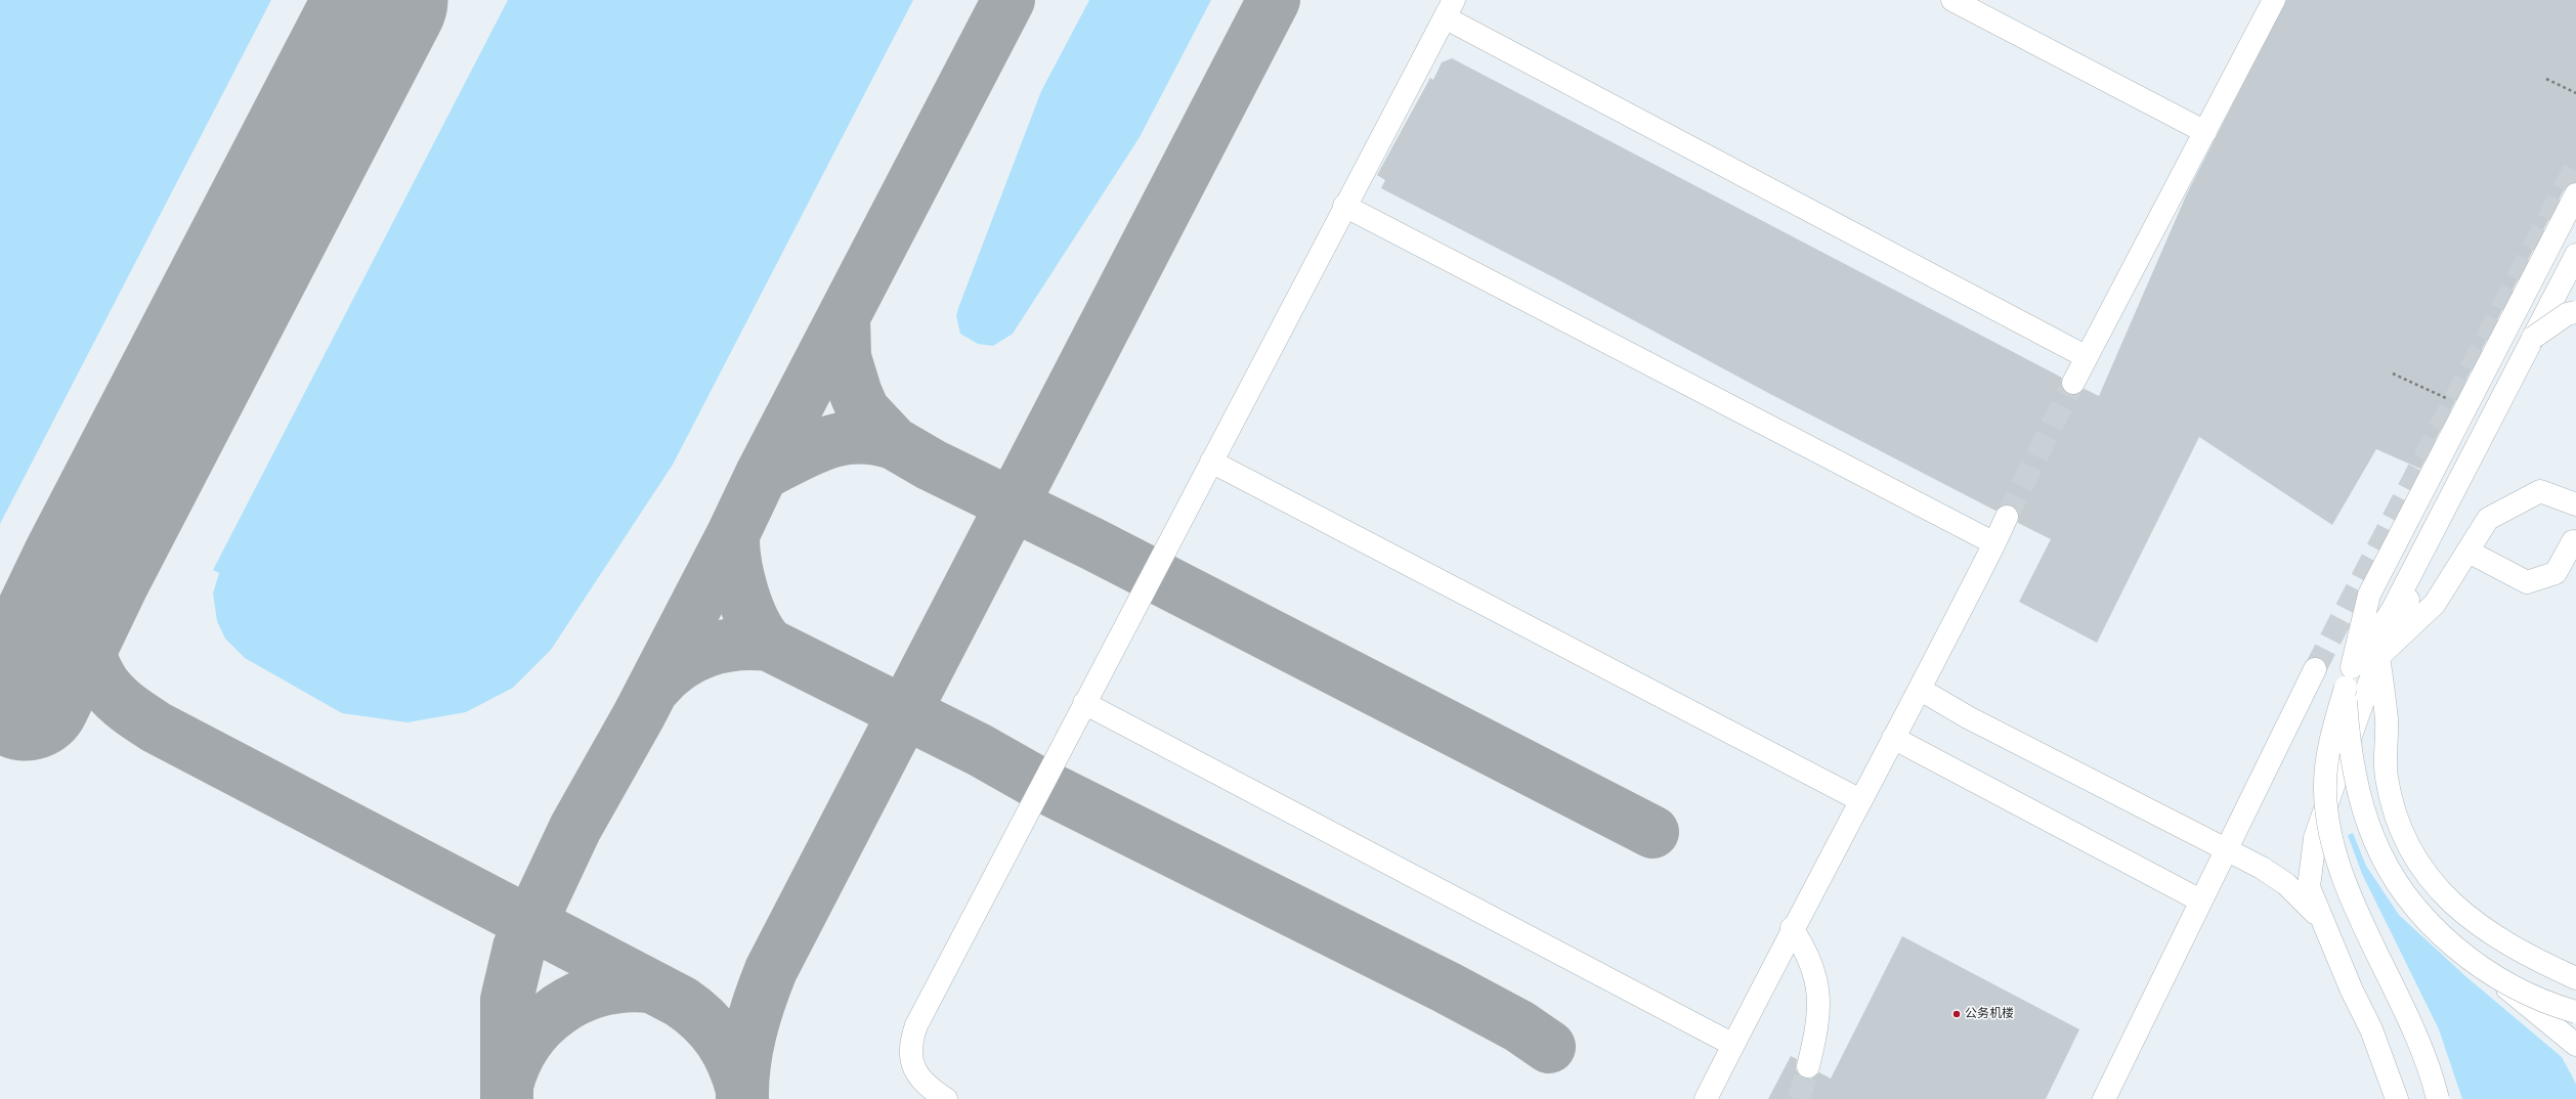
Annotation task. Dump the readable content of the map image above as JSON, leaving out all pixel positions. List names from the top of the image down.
{
  "places": ["公务机楼"]
}
